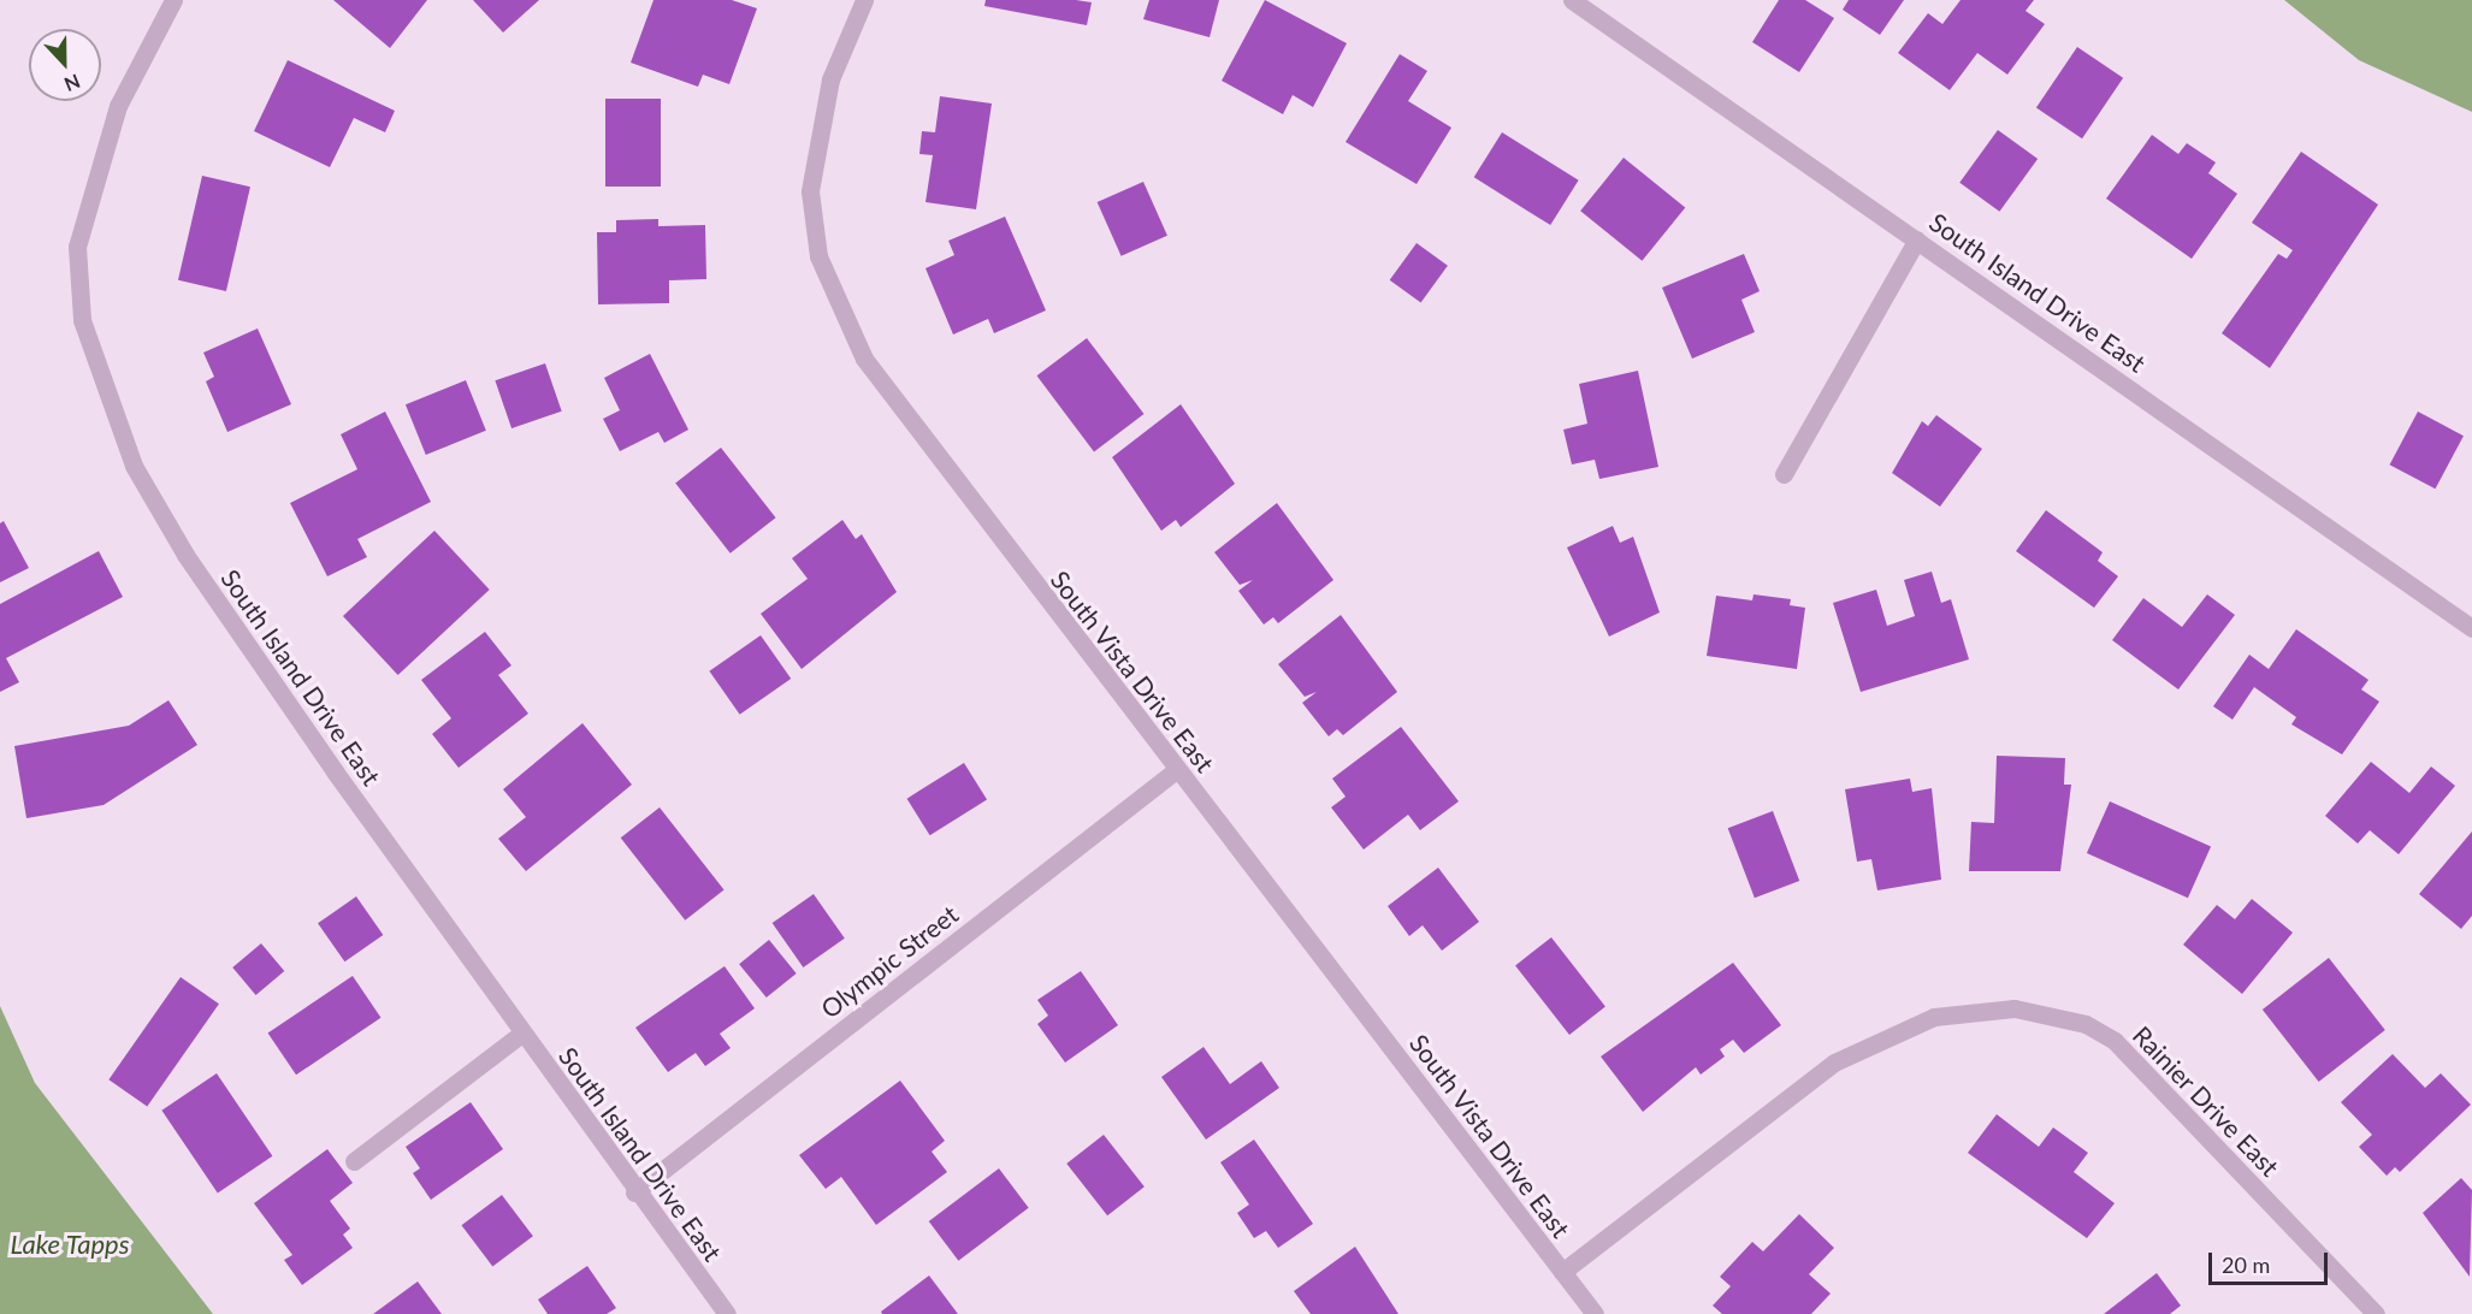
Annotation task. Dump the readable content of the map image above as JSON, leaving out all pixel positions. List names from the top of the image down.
{
  "streets": {
    "street": [
      "South Island Drive East",
      "South Vista Drive East",
      "Olympic Street",
      "Rainier Drive East"
    ]
  },
  "crossings": [
    ["South Island Drive East", "Olympic Street"],
    ["South Vista Drive East", "Olympic Street"],
    ["South Vista Drive East", "Rainier Drive East"]
  ],
  "water": ["Lake Tapps"],
  "scale_bar": "20 m",
  "north": "bottom"
}
